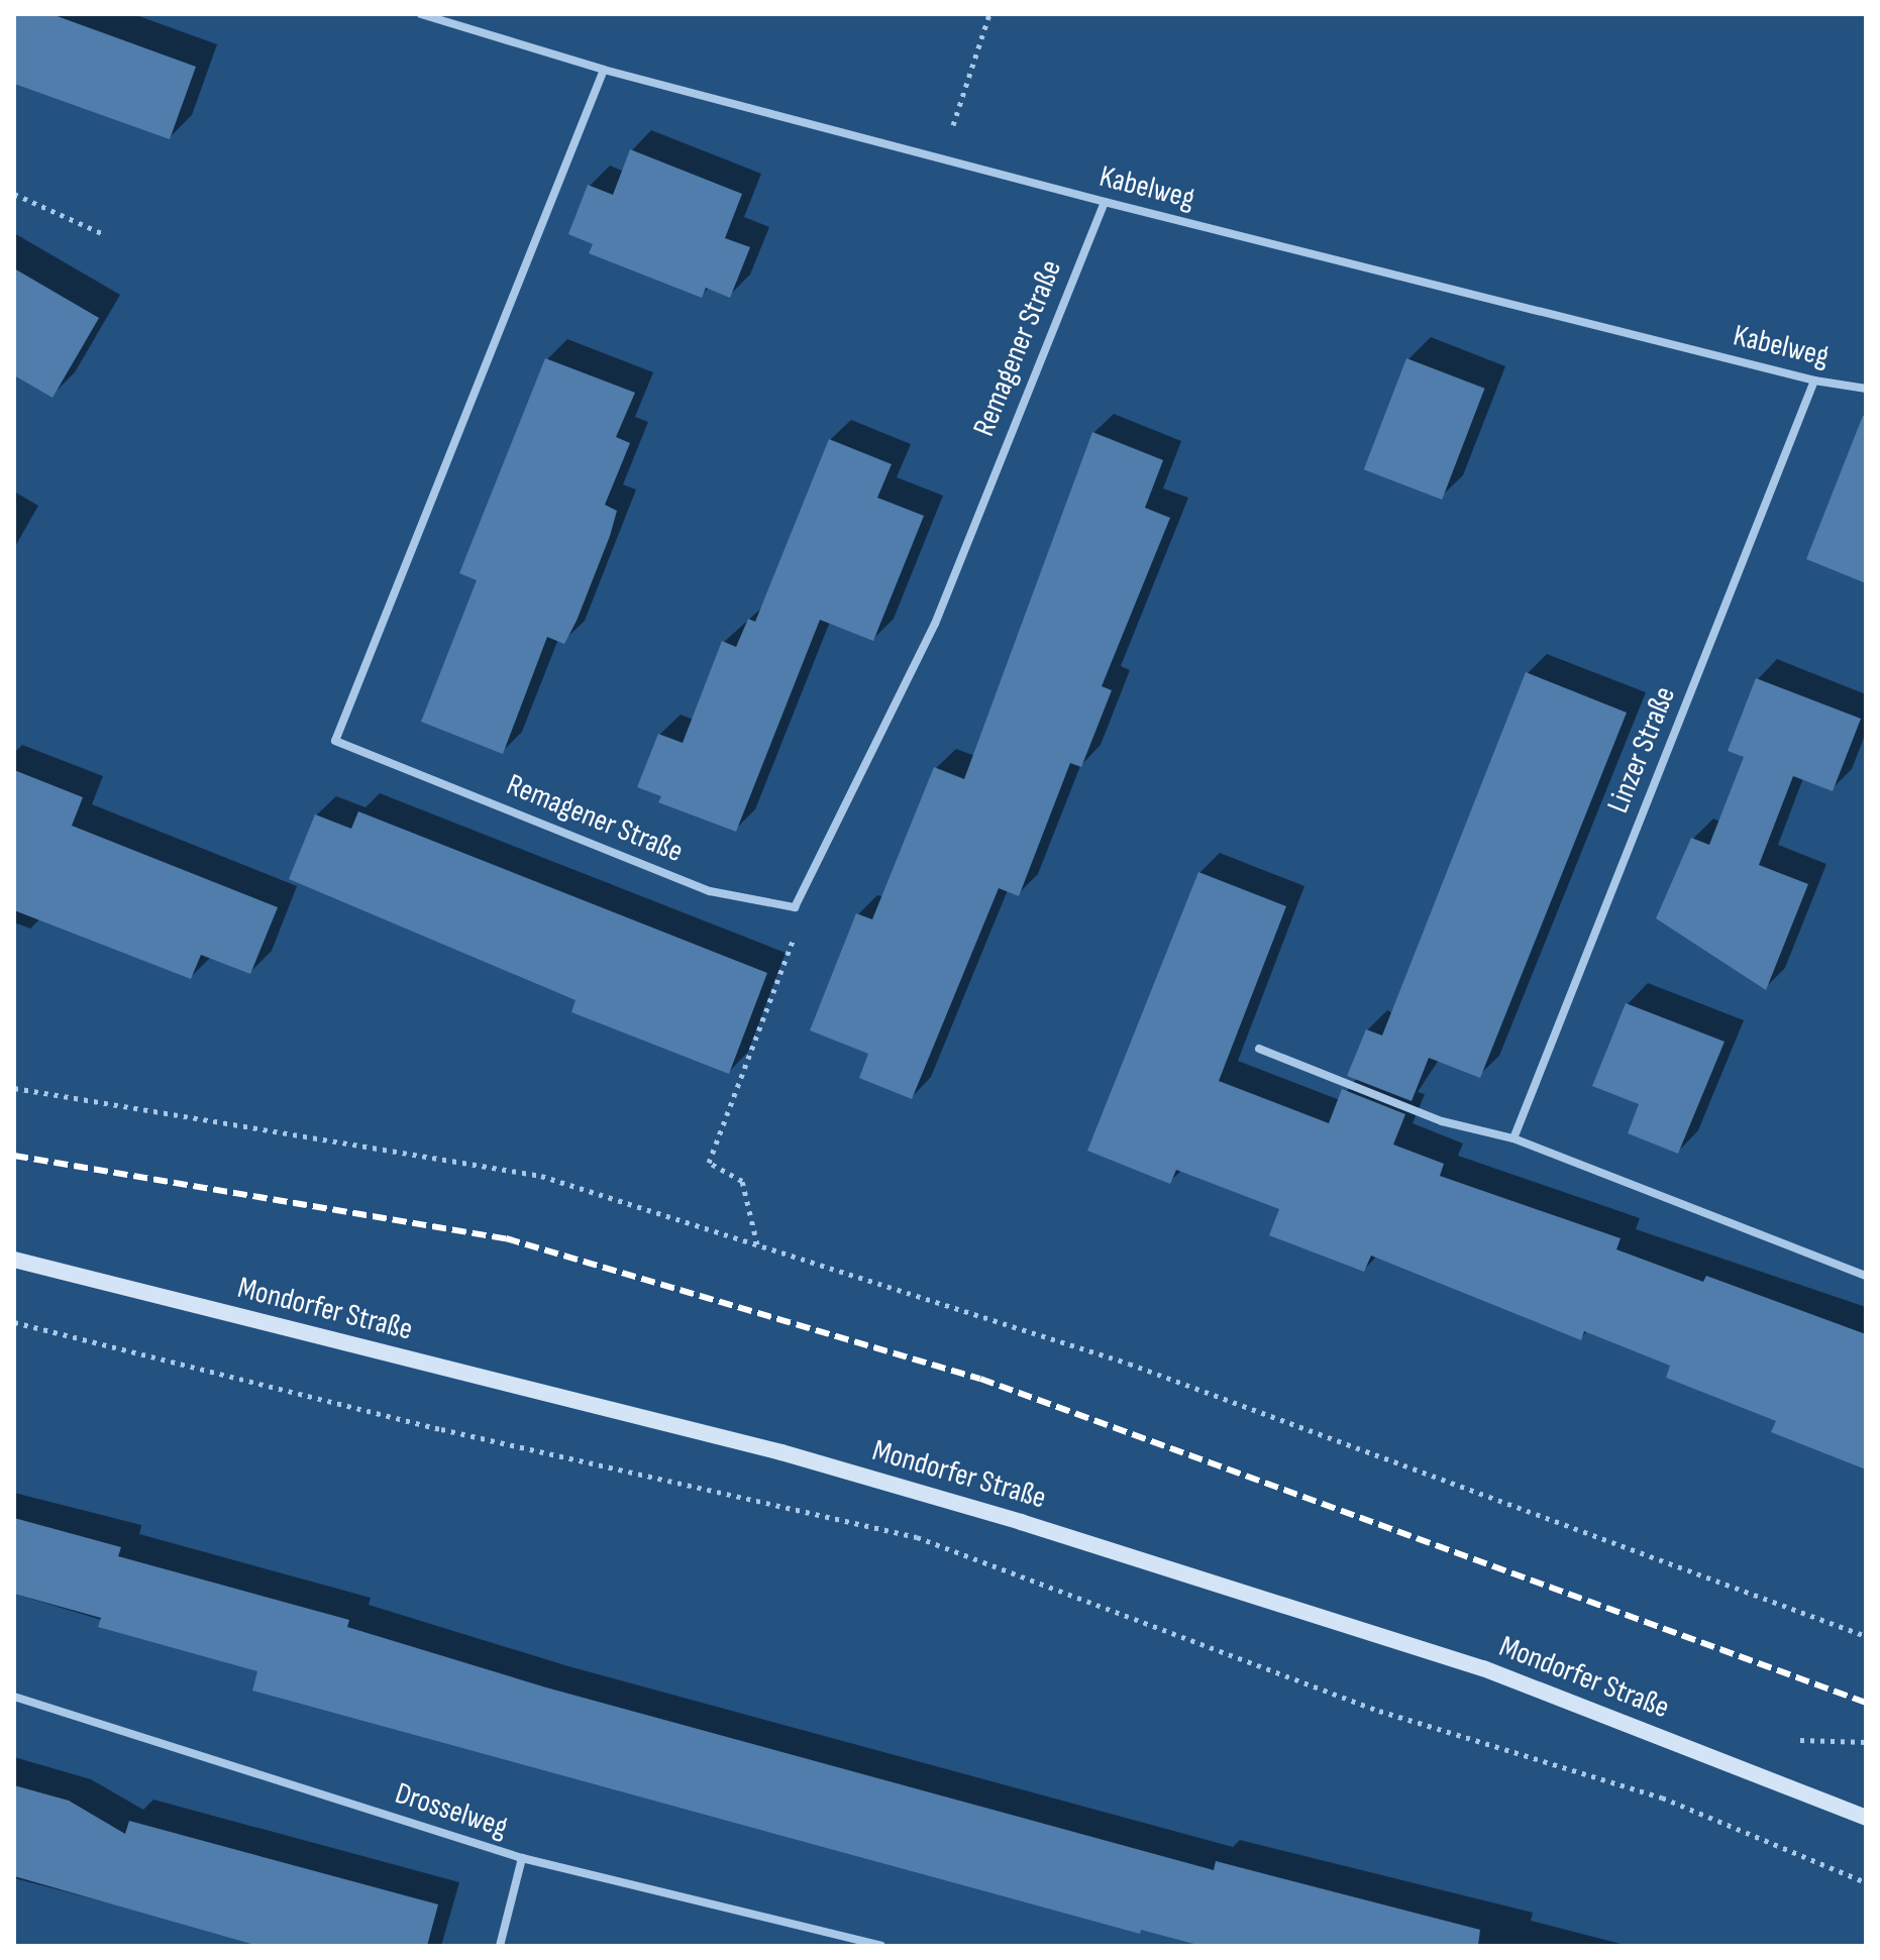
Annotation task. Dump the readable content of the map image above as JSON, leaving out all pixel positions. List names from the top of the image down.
{
  "streets": {
    "main road": ["Mondorfer Straße"],
    "street": [
      "Kabelweg",
      "Remagener Straße",
      "Linzer Straße",
      "Drosselweg"
    ]
  },
  "crossings": [
    ["Kabelweg", "Remagener Straße"],
    ["Kabelweg", "Linzer Straße"]
  ]
}
